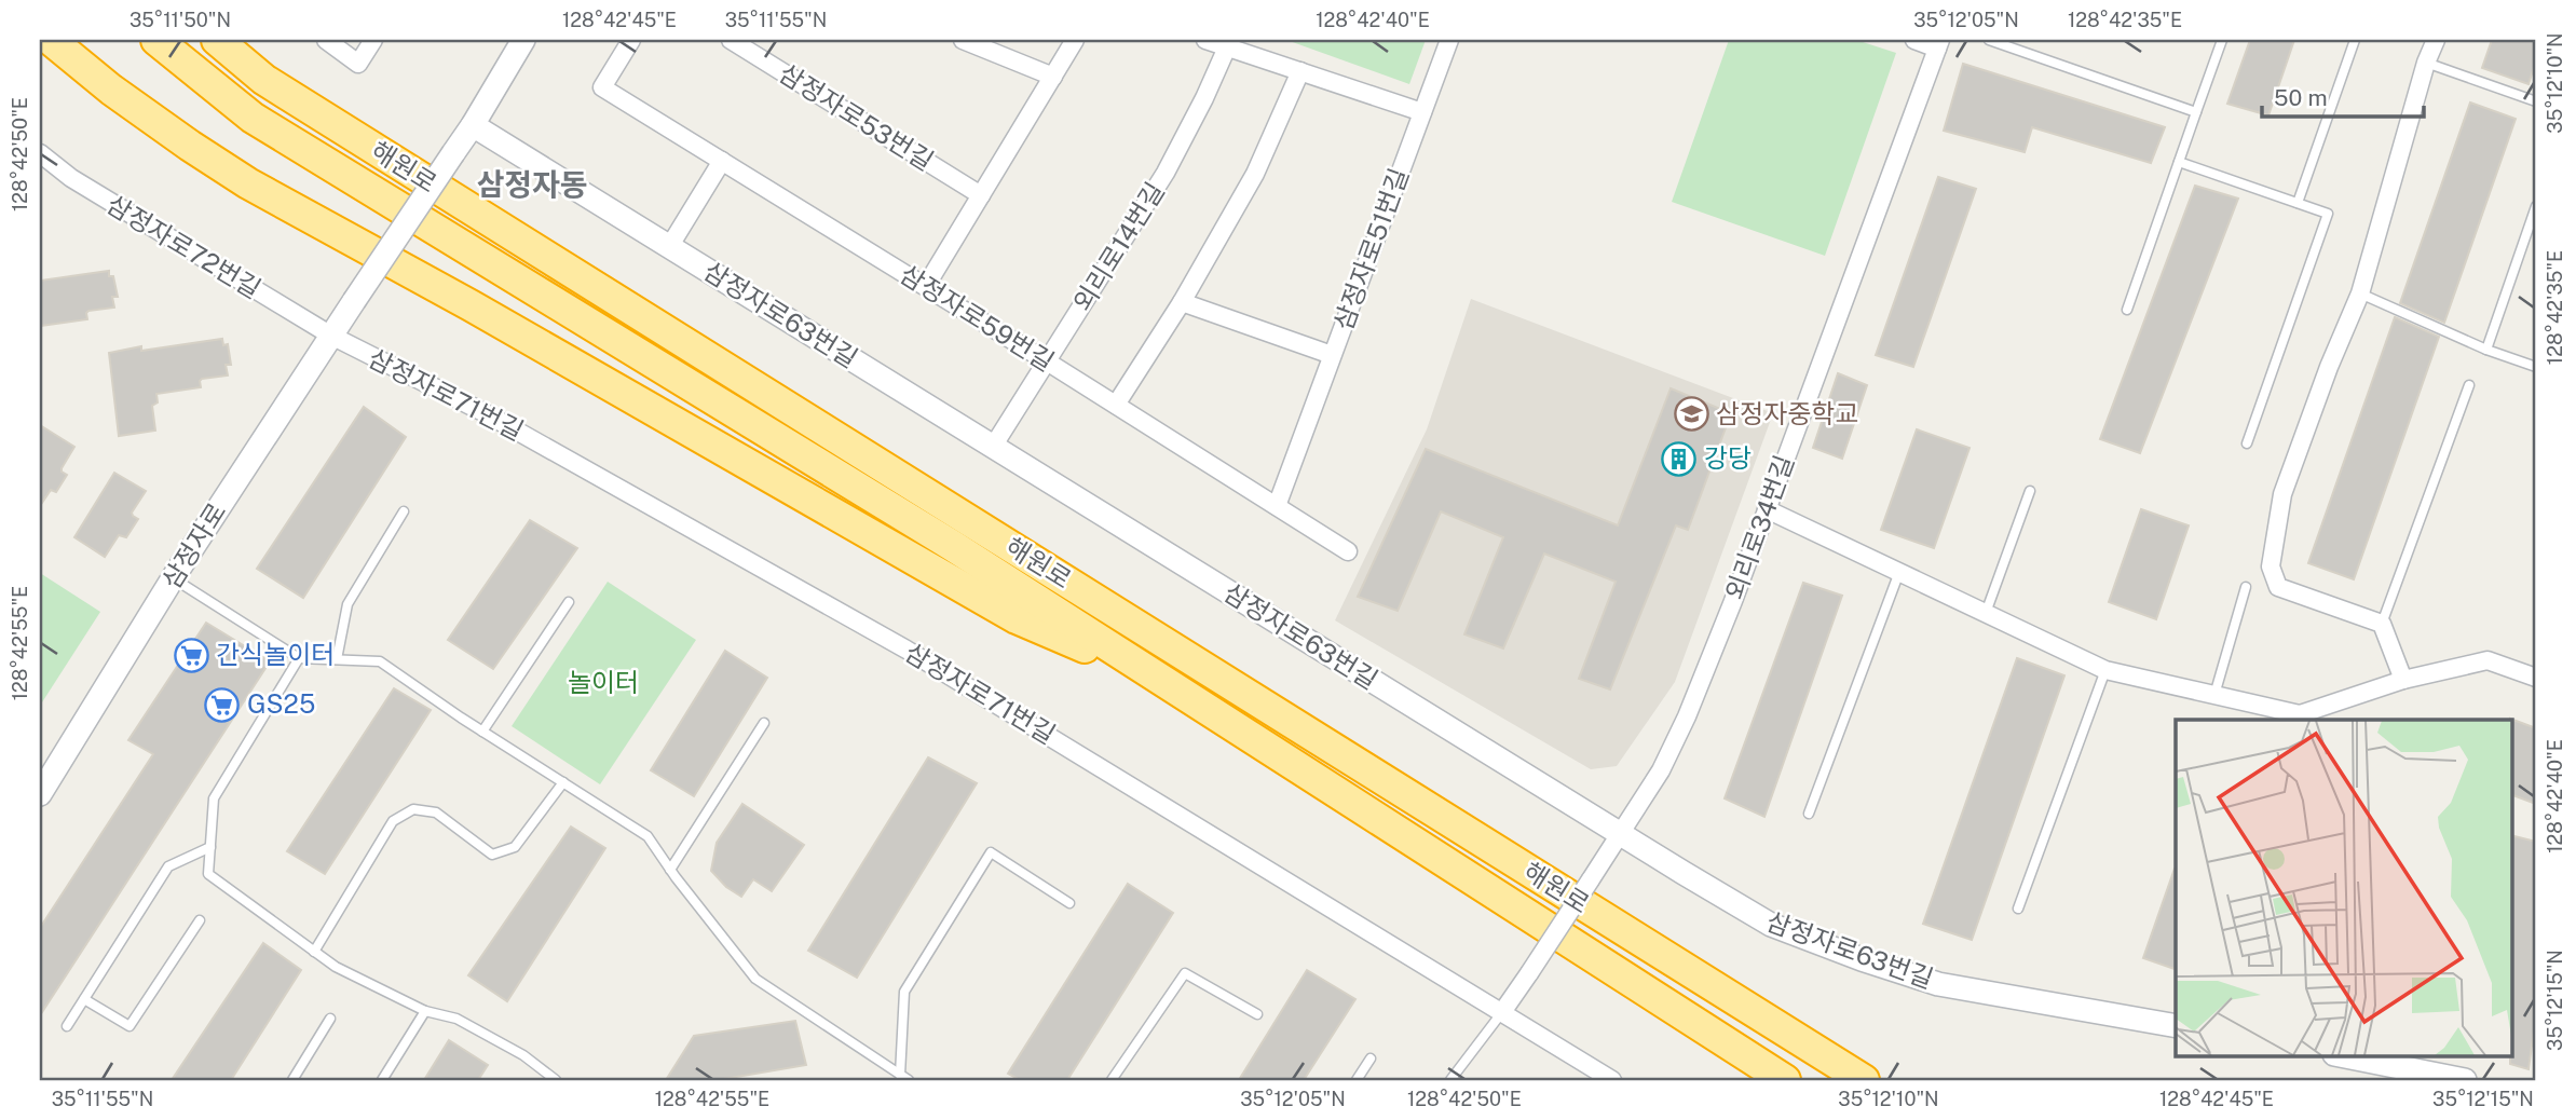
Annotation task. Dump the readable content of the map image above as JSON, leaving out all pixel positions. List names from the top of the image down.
{
  "streets": {
    "highway": ["해원로"],
    "street": [
      "삼정자로53번길",
      "삼정자로72번길",
      "외리로14번길",
      "삼정자로51번길",
      "삼정자로63번길",
      "삼정자로59번길",
      "삼정자로71번길",
      "외리로34번길",
      "삼정자로"
    ]
  },
  "crossings": [
    ["삼정자로72번길", "삼정자로71번길"],
    ["삼정자로72번길", "삼정자로"],
    ["외리로14번길", "삼정자로63번길"],
    ["외리로14번길", "삼정자로59번길"],
    ["삼정자로51번길", "삼정자로59번길"],
    ["삼정자로63번길", "외리로34번길"],
    ["삼정자로63번길", "삼정자로"],
    ["삼정자로71번길", "외리로34번길"],
    ["삼정자로71번길", "삼정자로"]
  ],
  "districts": ["삼정자동"],
  "parks": ["놀이터"],
  "places": {
    "school or university": ["삼정자중학교"],
    "building": ["강당"],
    "supermarket": ["간식놀이터", "GS25"]
  },
  "scale_bar": "50 m",
  "coordinates": [
    "35°11'50\"N",
    "128°42'45\"E",
    "35°11'55\"N",
    "128°42'40\"E",
    "35°12'05\"N",
    "128°42'35\"E",
    "35°12'10\"N",
    "128°42'50\"E",
    "128°42'55\"E",
    "35°12'15\"N"
  ]
}
